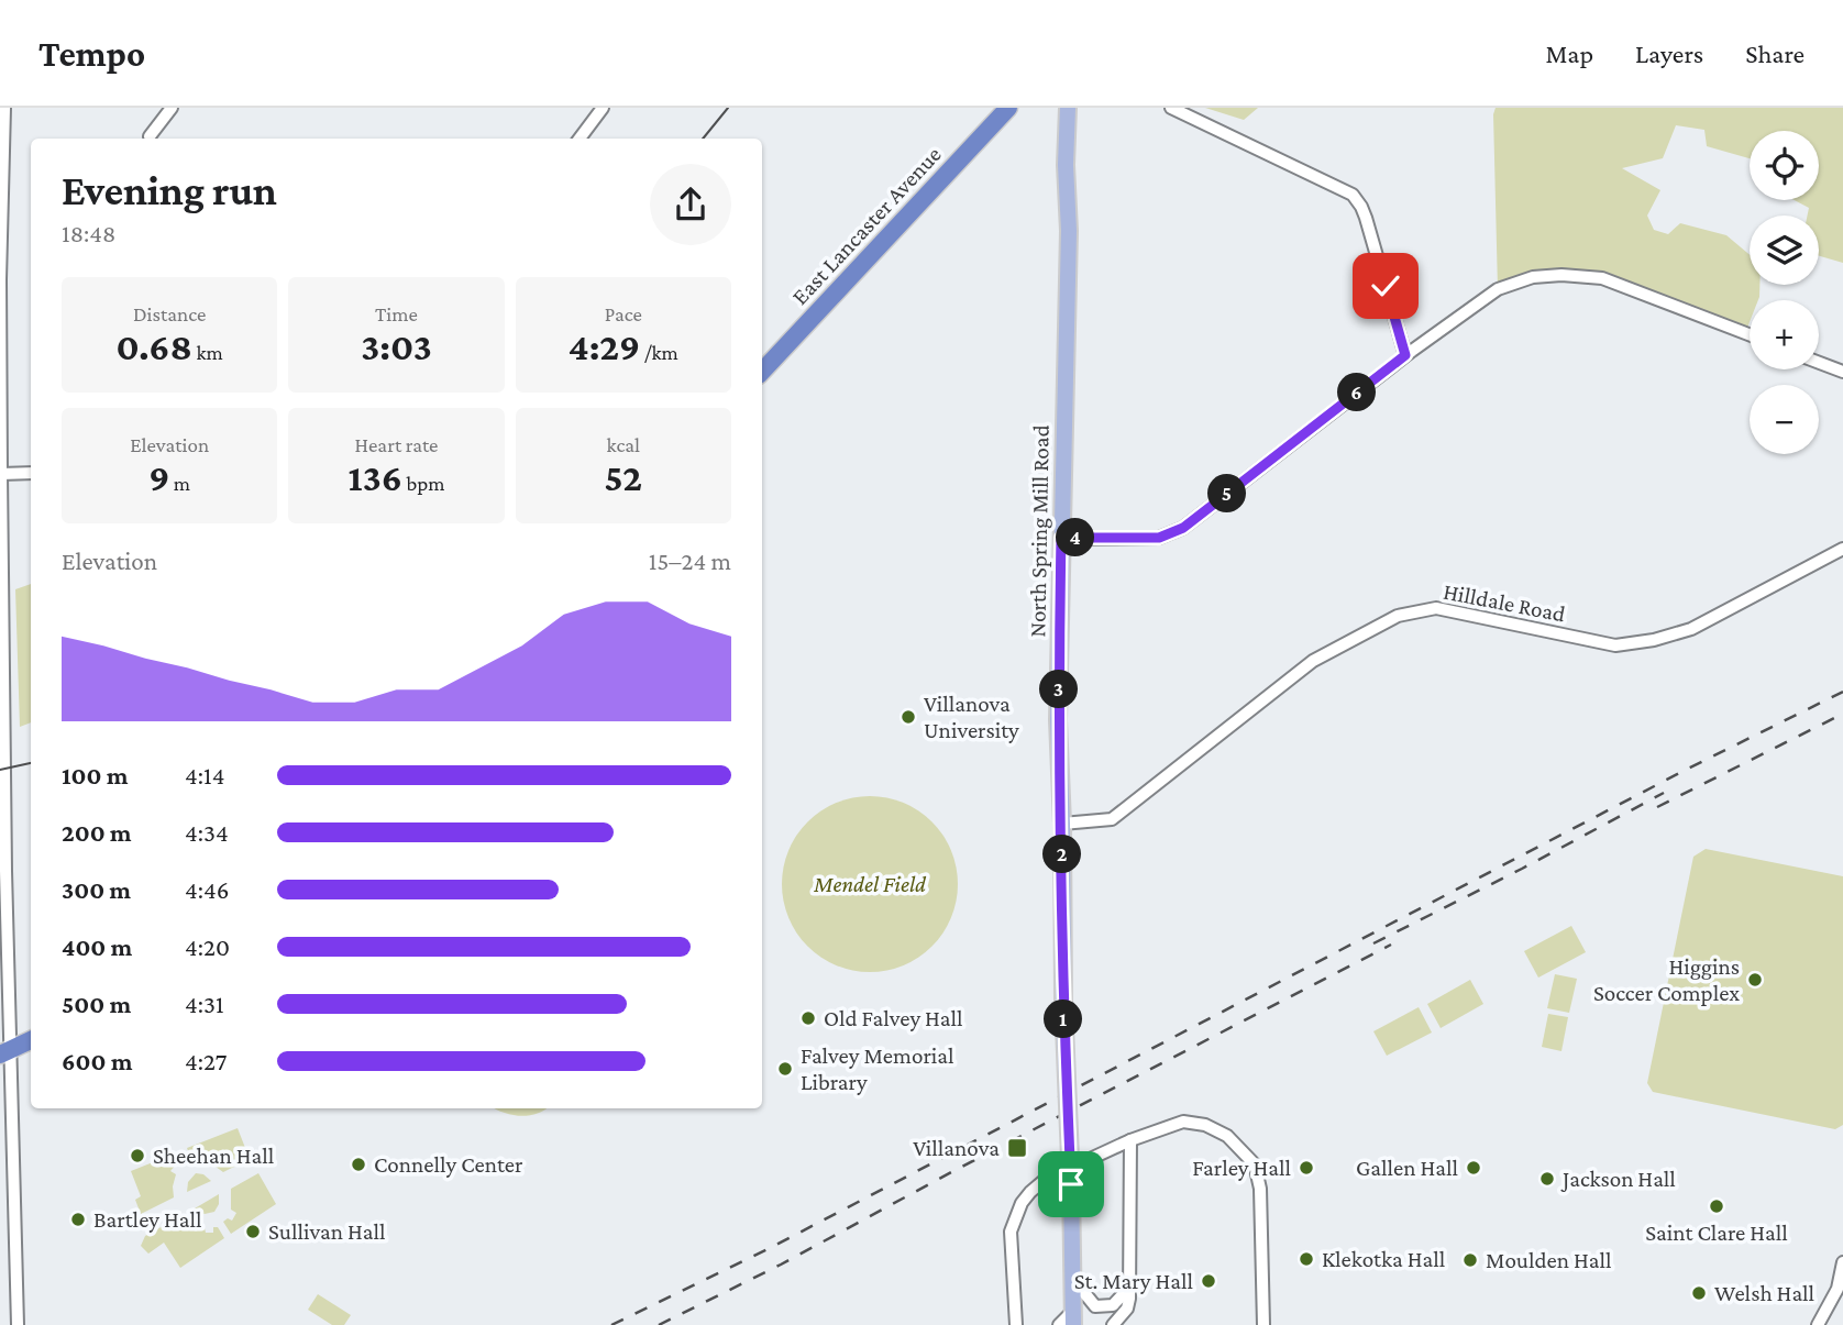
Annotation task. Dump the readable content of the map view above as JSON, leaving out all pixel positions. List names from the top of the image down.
{
  "streets": {
    "highway": ["East Lancaster Avenue"],
    "main road": ["North Spring Mill Road"],
    "street": ["Hilldale Road"]
  },
  "crossings": [
    ["North Spring Mill Road", "Hilldale Road"]
  ],
  "parks": ["Mendel Field"],
  "places": {
    "other": [
      "Villanova University",
      "Higgins Soccer Complex",
      "Old Falvey Hall",
      "Falvey Memorial Library",
      "Sheehan Hall",
      "Connelly Center",
      "Farley Hall",
      "Gallen Hall",
      "Jackson Hall",
      "Saint Clare Hall",
      "Bartley Hall",
      "Sullivan Hall",
      "Klekotka Hall",
      "Moulden Hall",
      "St. Mary Hall",
      "Welsh Hall"
    ],
    "transit": ["Villanova"]
  },
  "page": {
    "header": "Tempo",
    "nav": ["Map", "Layers", "Share"],
    "map_buttons": ["+", "−"],
    "heading": ["Evening run", "18:48"],
    "stats": [
      ["Distance", "0.68 km"],
      ["Time", "3:03"],
      ["Pace", "4:29 /km"],
      ["Elevation", "9 m"],
      ["Heart rate", "136 bpm"],
      ["kcal", "52"]
    ],
    "pins": [
      "6",
      "5",
      "4",
      "3",
      "2",
      "1"
    ],
    "chart": ["Elevation", "15–24 m"],
    "list": [
      {
        "name": "100 m",
        "note": "4:14"
      },
      {
        "name": "200 m",
        "note": "4:34"
      },
      {
        "name": "300 m",
        "note": "4:46"
      },
      {
        "name": "400 m",
        "note": "4:20"
      },
      {
        "name": "500 m",
        "note": "4:31"
      },
      {
        "name": "600 m",
        "note": "4:27"
      }
    ]
  }
}
